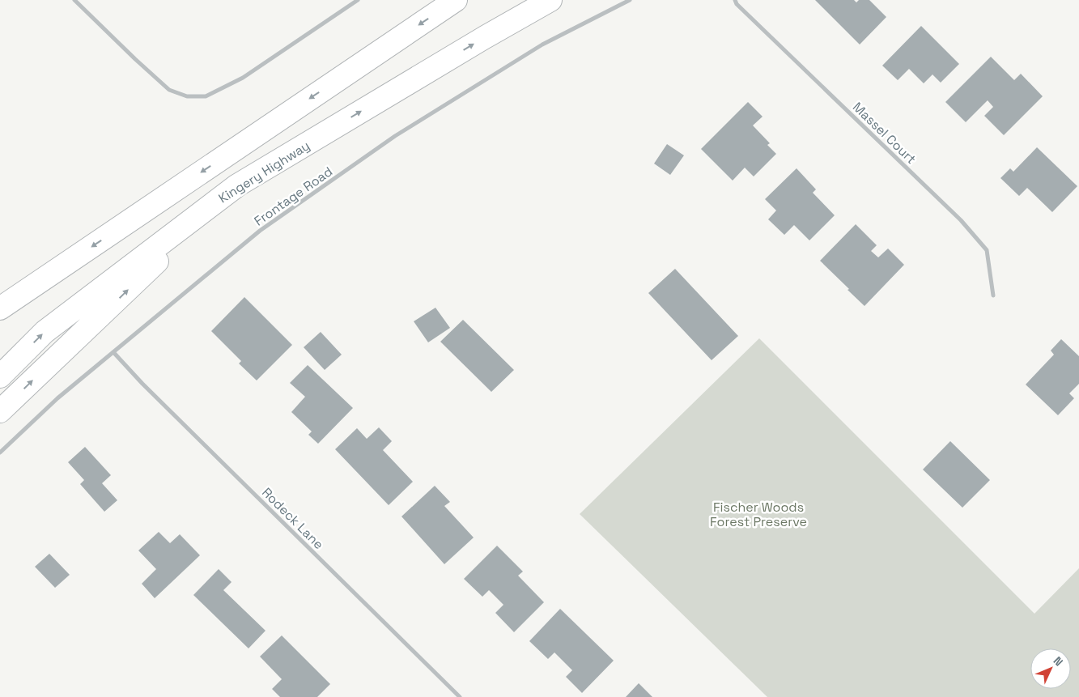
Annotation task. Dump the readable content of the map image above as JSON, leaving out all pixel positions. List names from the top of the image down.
{
  "streets": {
    "highway": ["Kingery Highway"],
    "street": ["Massel Court", "Frontage Road", "Rodeck Lane"]
  },
  "crossings": [
    ["Frontage Road", "Rodeck Lane"]
  ],
  "parks": ["Fischer Woods Forest Preserve"],
  "north": "top right"
}
